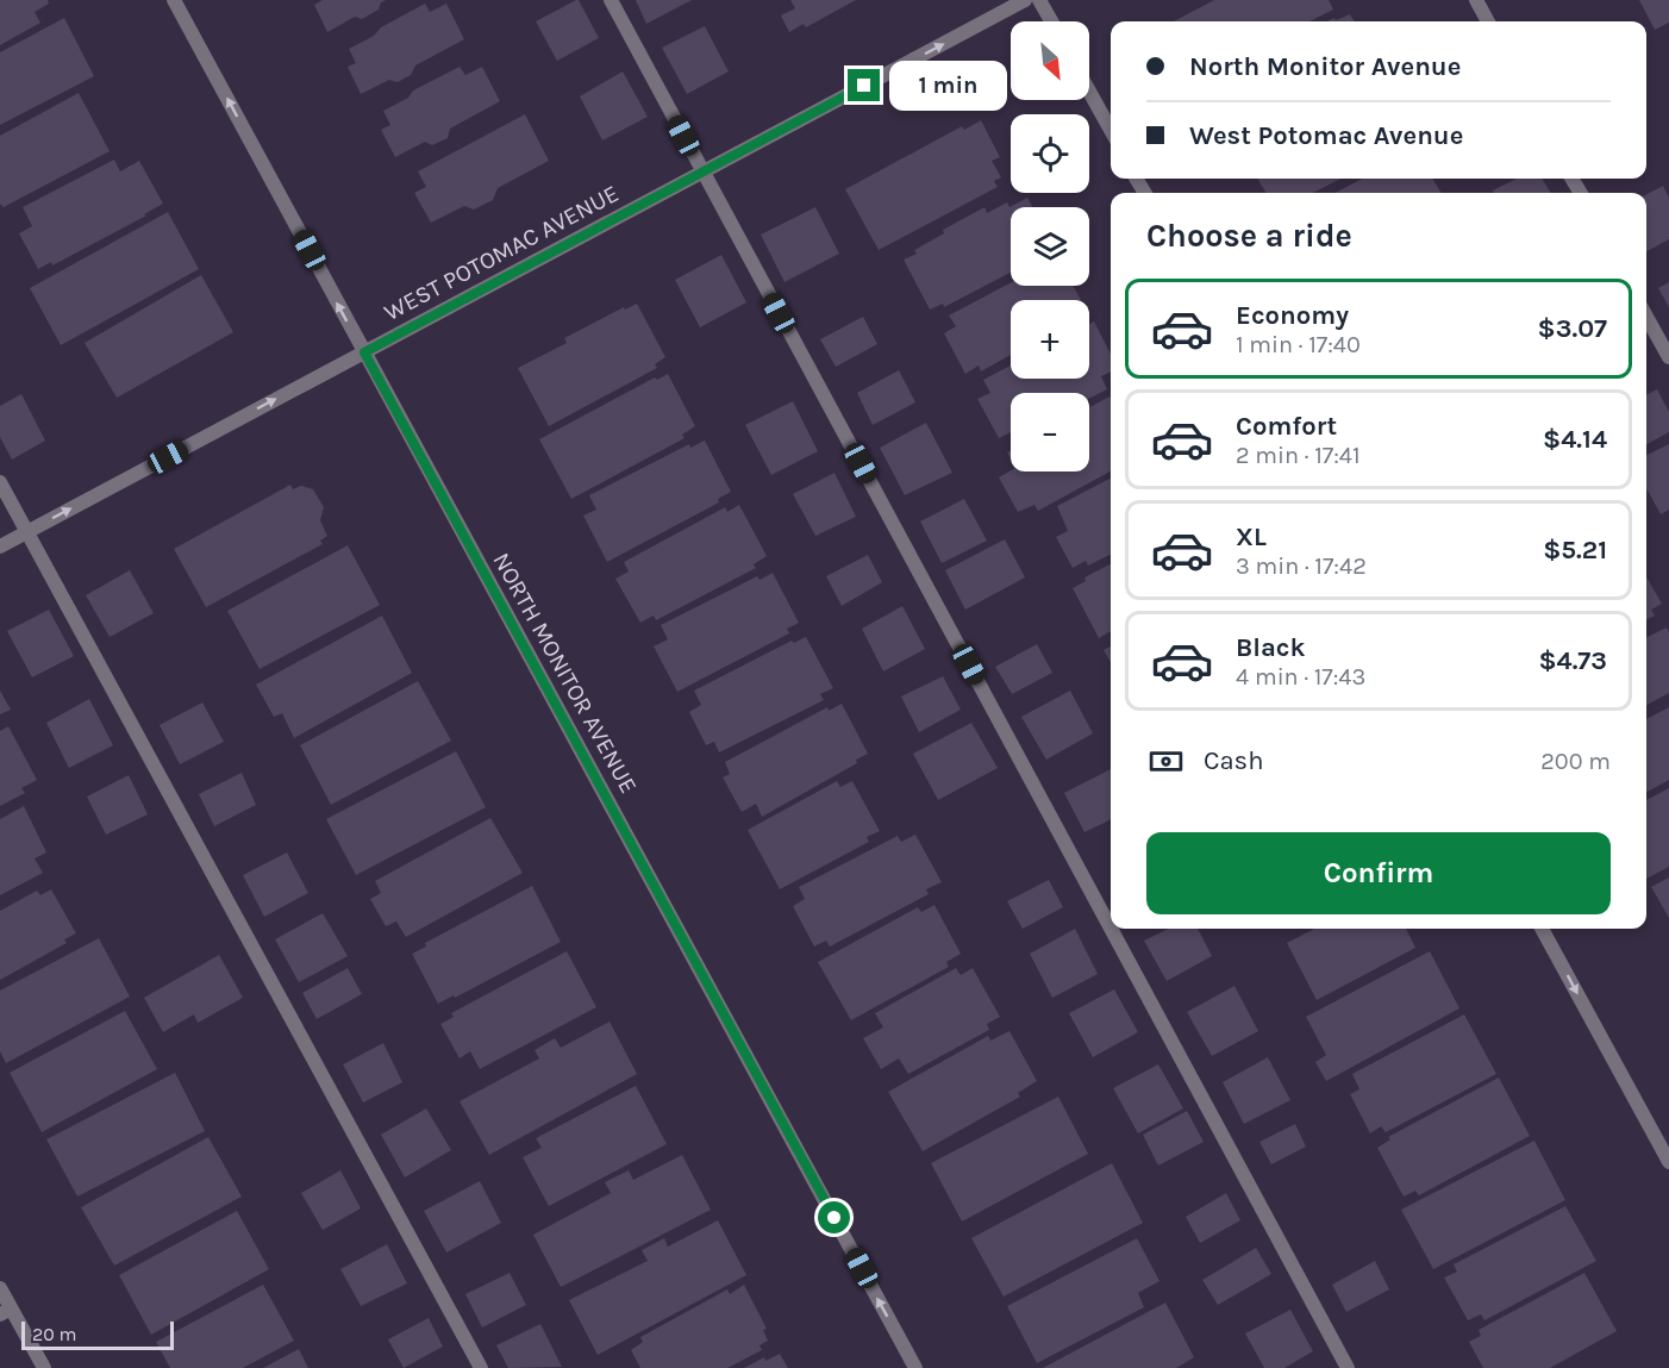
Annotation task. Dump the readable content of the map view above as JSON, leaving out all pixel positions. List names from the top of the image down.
{
  "streets": {
    "street": ["WEST POTOMAC AVENUE", "NORTH MONITOR AVENUE"]
  },
  "crossings": [
    ["WEST POTOMAC AVENUE", "NORTH MONITOR AVENUE"]
  ],
  "one_way": ["WEST POTOMAC AVENUE", "NORTH MONITOR AVENUE"],
  "scale_bar": "20 m",
  "north": "bottom right",
  "page": {
    "map_buttons": ["+", "−"],
    "banner": ["North Monitor Avenue", "West Potomac Avenue"],
    "bubble": "1 min",
    "heading": "Choose a ride",
    "list": [
      {
        "name": "Economy",
        "note": "1 min · 17:40",
        "value": "$3.07"
      },
      {
        "name": "Comfort",
        "note": "2 min · 17:41",
        "value": "$4.14"
      },
      {
        "name": "XL",
        "note": "3 min · 17:42",
        "value": "$5.21"
      },
      {
        "name": "Black",
        "note": "4 min · 17:43",
        "value": "$4.73"
      }
    ],
    "pay": ["Cash", "200 m"],
    "buttons": "Confirm",
    "scale": "20 m"
  }
}
